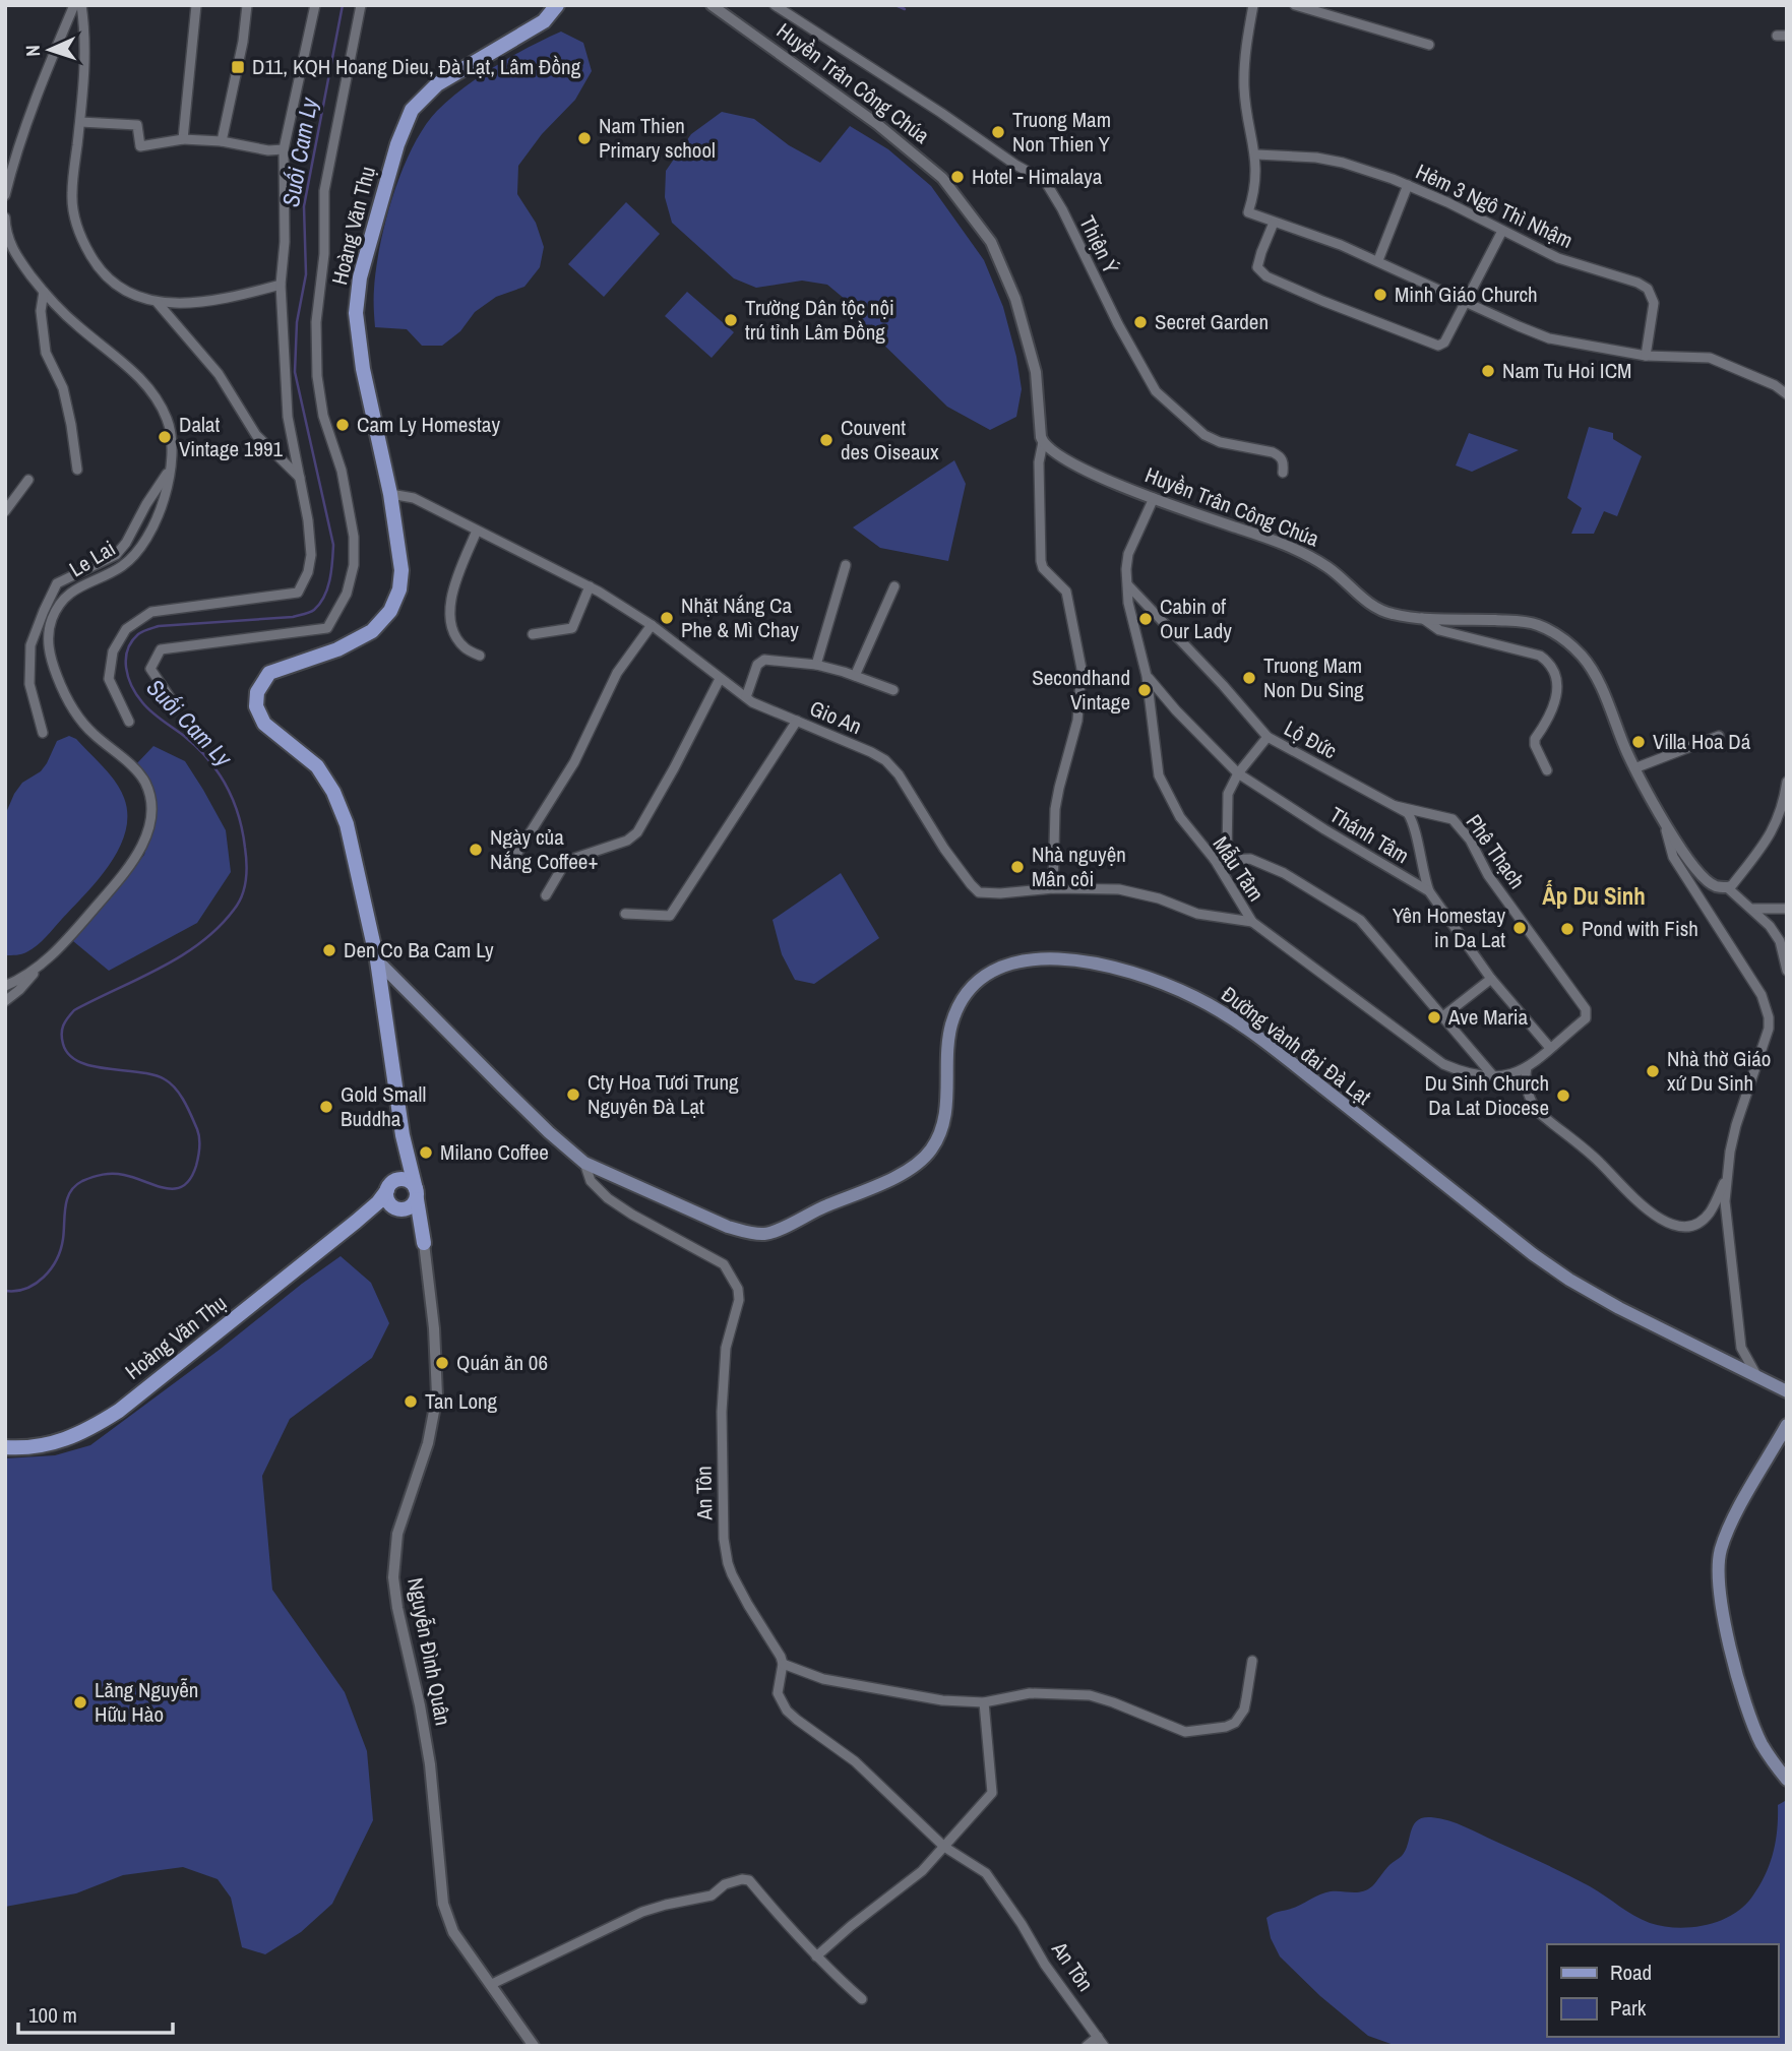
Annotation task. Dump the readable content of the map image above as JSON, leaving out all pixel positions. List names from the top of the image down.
{
  "streets": {
    "main road": ["Hoàng Văn Thụ", "Đường vành đai Đà Lạt", "An Tôn"],
    "street": [
      "Huyền Trân Công Chúa",
      "Hẻm 3 Ngô Thì Nhậm",
      "Thiện Ý",
      "Le Lai",
      "Gio An",
      "Lộ Đức",
      "Thánh Tâm",
      "Phê Thạch",
      "Mẫu Tâm",
      "Nguyễn Đình Quân"
    ]
  },
  "crossings": [
    ["Huyền Trân Công Chúa", "Mẫu Tâm"],
    ["Hoàng Văn Thụ", "Gio An"],
    ["Hoàng Văn Thụ", "An Tôn"],
    ["Hoàng Văn Thụ", "Nguyễn Đình Quân"],
    ["Gio An", "Mẫu Tâm"],
    ["Lộ Đức", "Thánh Tâm"],
    ["Lộ Đức", "Phê Thạch"],
    ["Lộ Đức", "Mẫu Tâm"],
    ["Thánh Tâm", "Phê Thạch"],
    ["Thánh Tâm", "Mẫu Tâm"],
    ["Phê Thạch", "Mẫu Tâm"],
    ["Đường vành đai Đà Lạt", "An Tôn"]
  ],
  "districts": ["Ấp Du Sinh"],
  "water": ["Suối Cam Ly"],
  "places": {
    "transit": ["D11, KQH Hoang Dieu, Đà Lạt, Lâm Đồng"],
    "other": [
      "Truong Mam Non Thien Y",
      "Nam Thien Primary school",
      "Hotel - Himalaya",
      "Minh Giáo Church",
      "Trường Dân tộc nội trú tỉnh Lâm Đồng",
      "Secret Garden",
      "Nam Tu Hoi ICM",
      "Cam Ly Homestay",
      "Dalat Vintage 1991",
      "Couvent des Oiseaux",
      "Nhặt Nắng Ca Phe & Mì Chay",
      "Cabin of Our Lady",
      "Truong Mam Non Du Sing",
      "Secondhand Vintage",
      "Villa Hoa Dá",
      "Ngày của Nắng Coffee+",
      "Nhà nguyện Mân côi",
      "Yên Homestay in Da Lat",
      "Pond with Fish",
      "Den Co Ba Cam Ly",
      "Ave Maria",
      "Nhà thờ Giáo xứ Du Sinh",
      "Cty Hoa Tươi Trung Nguyên Đà Lạt",
      "Du Sinh Church Da Lat Diocese",
      "Gold Small Buddha",
      "Milano Coffee",
      "Quán ăn 06",
      "Tan Long",
      "Lăng Nguyễn Hữu Hào"
    ]
  },
  "legend": ["Road", "Park"],
  "scale_bar": "100 m",
  "north": "left"
}
